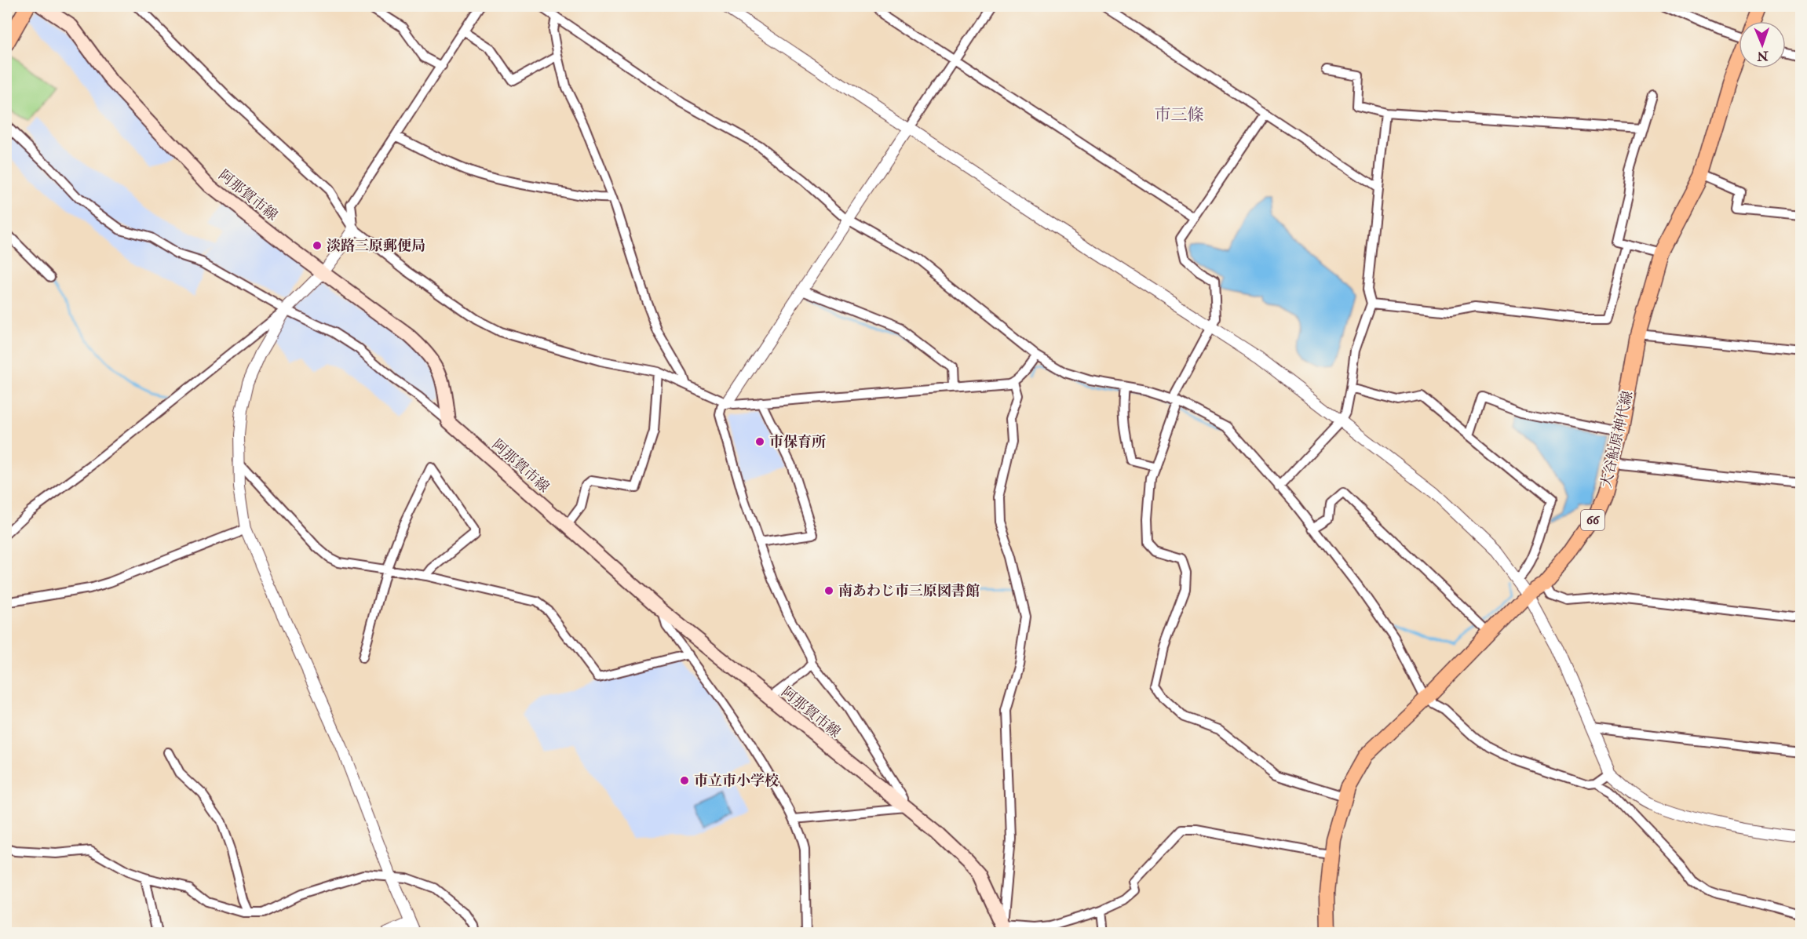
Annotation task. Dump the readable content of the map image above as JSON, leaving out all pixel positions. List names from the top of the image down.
{
  "streets": {
    "main road": ["阿那賀市線", "大谷鮎原神代線", "66"]
  },
  "districts": ["市三條"],
  "places": [
    "淡路三原郵便局",
    "市保育所",
    "南あわじ市三原図書館",
    "市立市小学校"
  ],
  "north": "bottom"
}
